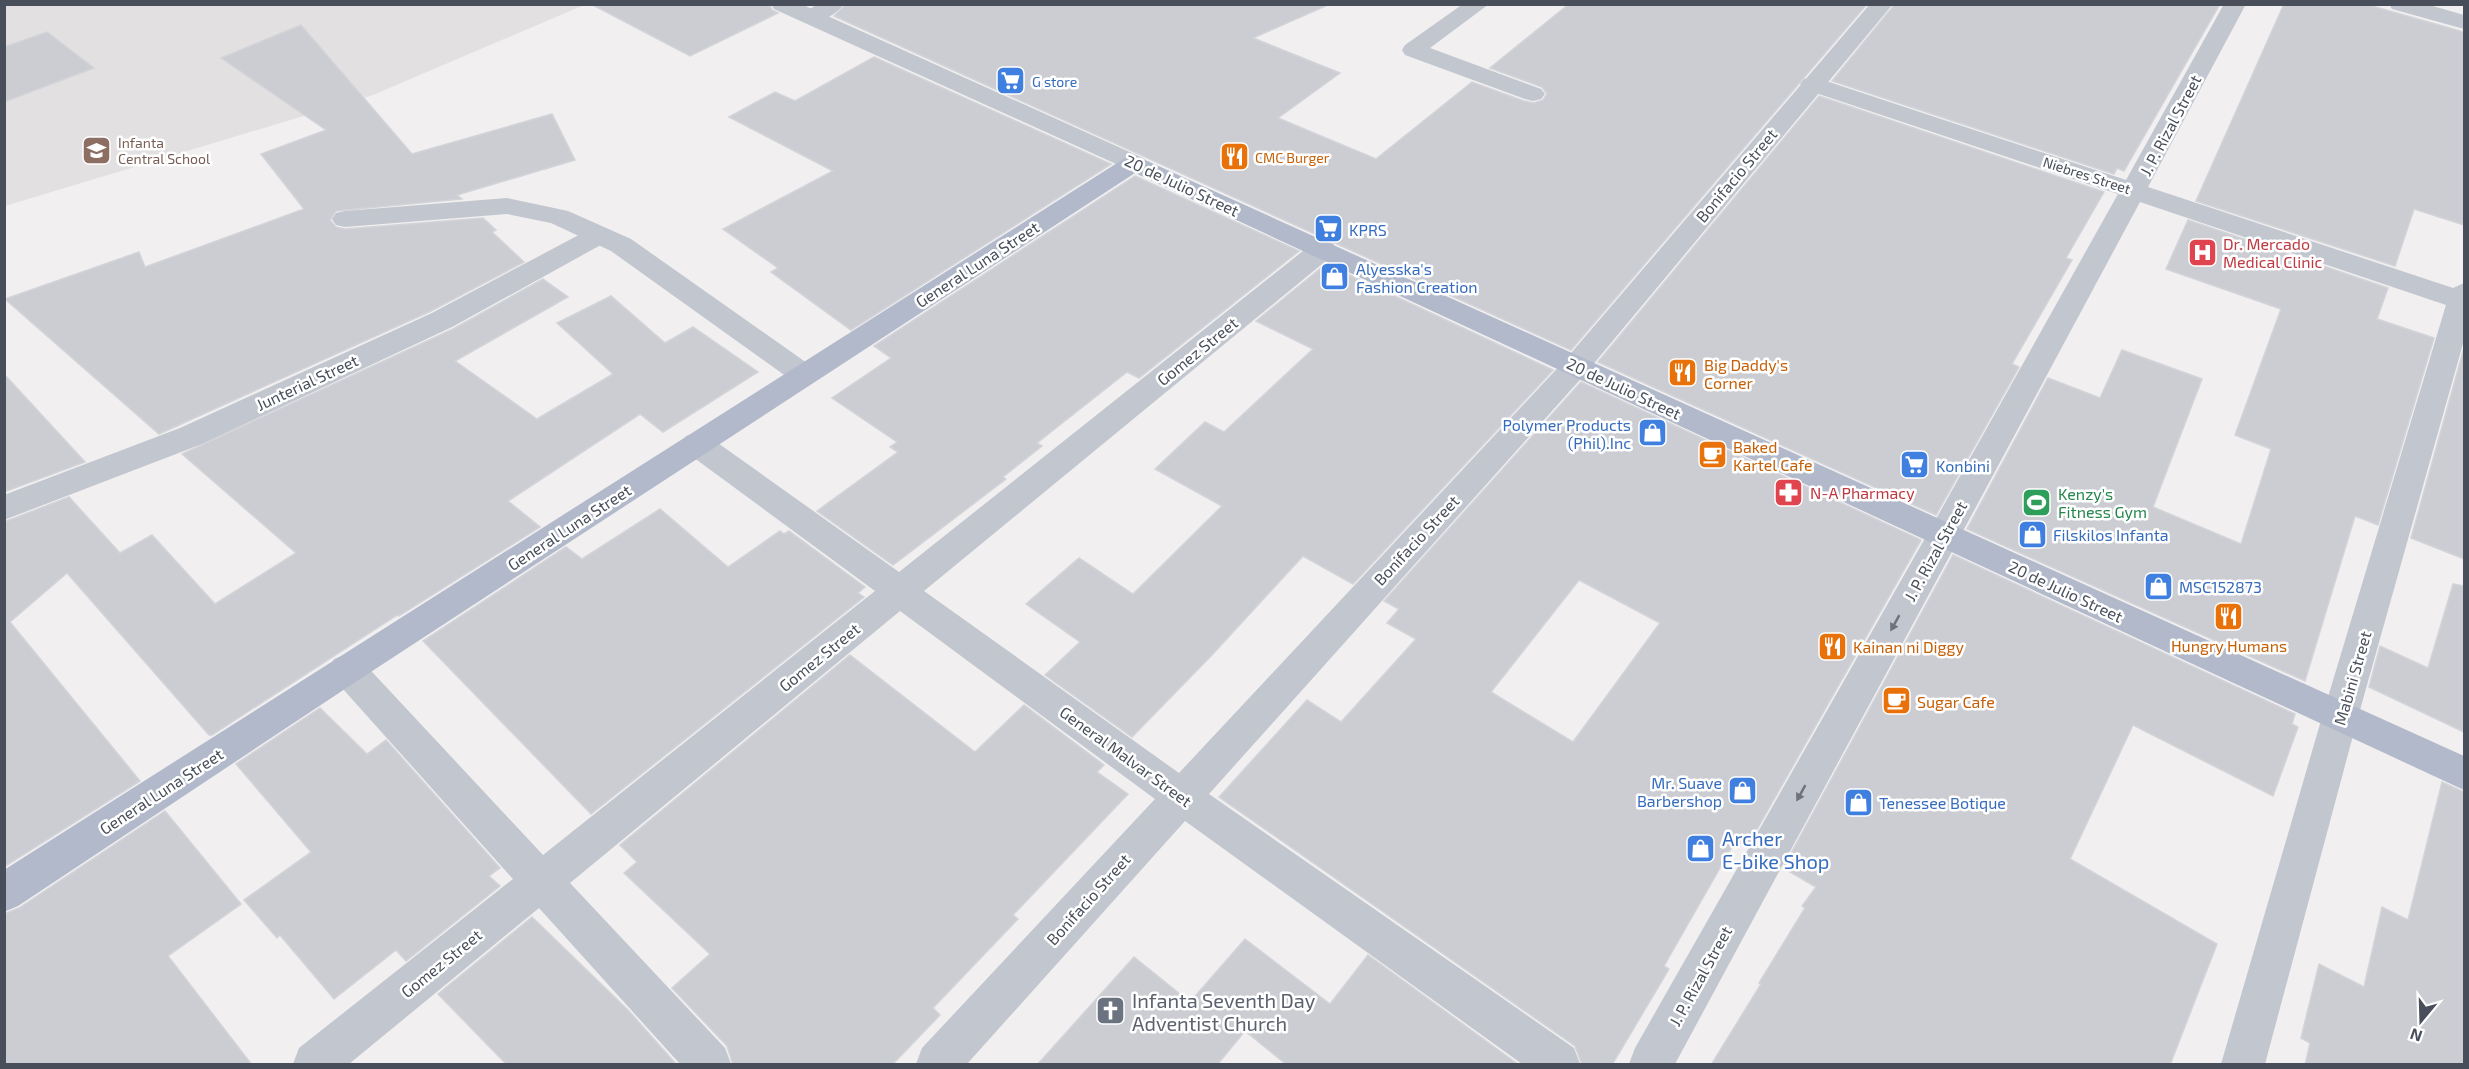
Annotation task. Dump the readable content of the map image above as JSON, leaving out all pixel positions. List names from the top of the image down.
{
  "streets": {
    "main road": ["20 de Julio Street", "General Luna Street"],
    "street": [
      "J. P. Rizal Street",
      "Bonifacio Street",
      "Niebres Street",
      "Gomez Street",
      "Junterial Street",
      "Mabini Street",
      "General Malvar Street"
    ]
  },
  "crossings": [
    ["J. P. Rizal Street", "Niebres Street"],
    ["J. P. Rizal Street", "20 de Julio Street"],
    ["Bonifacio Street", "Niebres Street"],
    ["Bonifacio Street", "20 de Julio Street"],
    ["Bonifacio Street", "General Malvar Street"],
    ["Niebres Street", "Mabini Street"],
    ["20 de Julio Street", "General Luna Street"],
    ["20 de Julio Street", "Gomez Street"],
    ["20 de Julio Street", "Mabini Street"],
    ["General Luna Street", "General Malvar Street"],
    ["Gomez Street", "General Malvar Street"]
  ],
  "one_way": ["J. P. Rizal Street"],
  "places": {
    "supermarket": ["G store", "KPRS", "Konbini"],
    "school or university": ["Infanta Central School"],
    "restaurant": [
      "CMC Burger",
      "Big Daddy's Corner",
      "Hungry Humans",
      "Kainan ni Diggy"
    ],
    "hospital": ["Dr. Mercado Medical Clinic"],
    "shop": [
      "Alyesska's Fashion Creation",
      "Polymer Products (Phil).Inc",
      "Filskilos Infanta",
      "MSC152873",
      "Mr. Suave Barbershop",
      "Tenessee Botique",
      "Archer E-bike Shop"
    ],
    "cafe": ["Baked Kartel Cafe", "Sugar Cafe"],
    "pharmacy": ["N-A Pharmacy"],
    "sports": ["Kenzy's Fitness Gym"],
    "church": ["Infanta Seventh Day Adventist Church"]
  },
  "north": "bottom"
}
